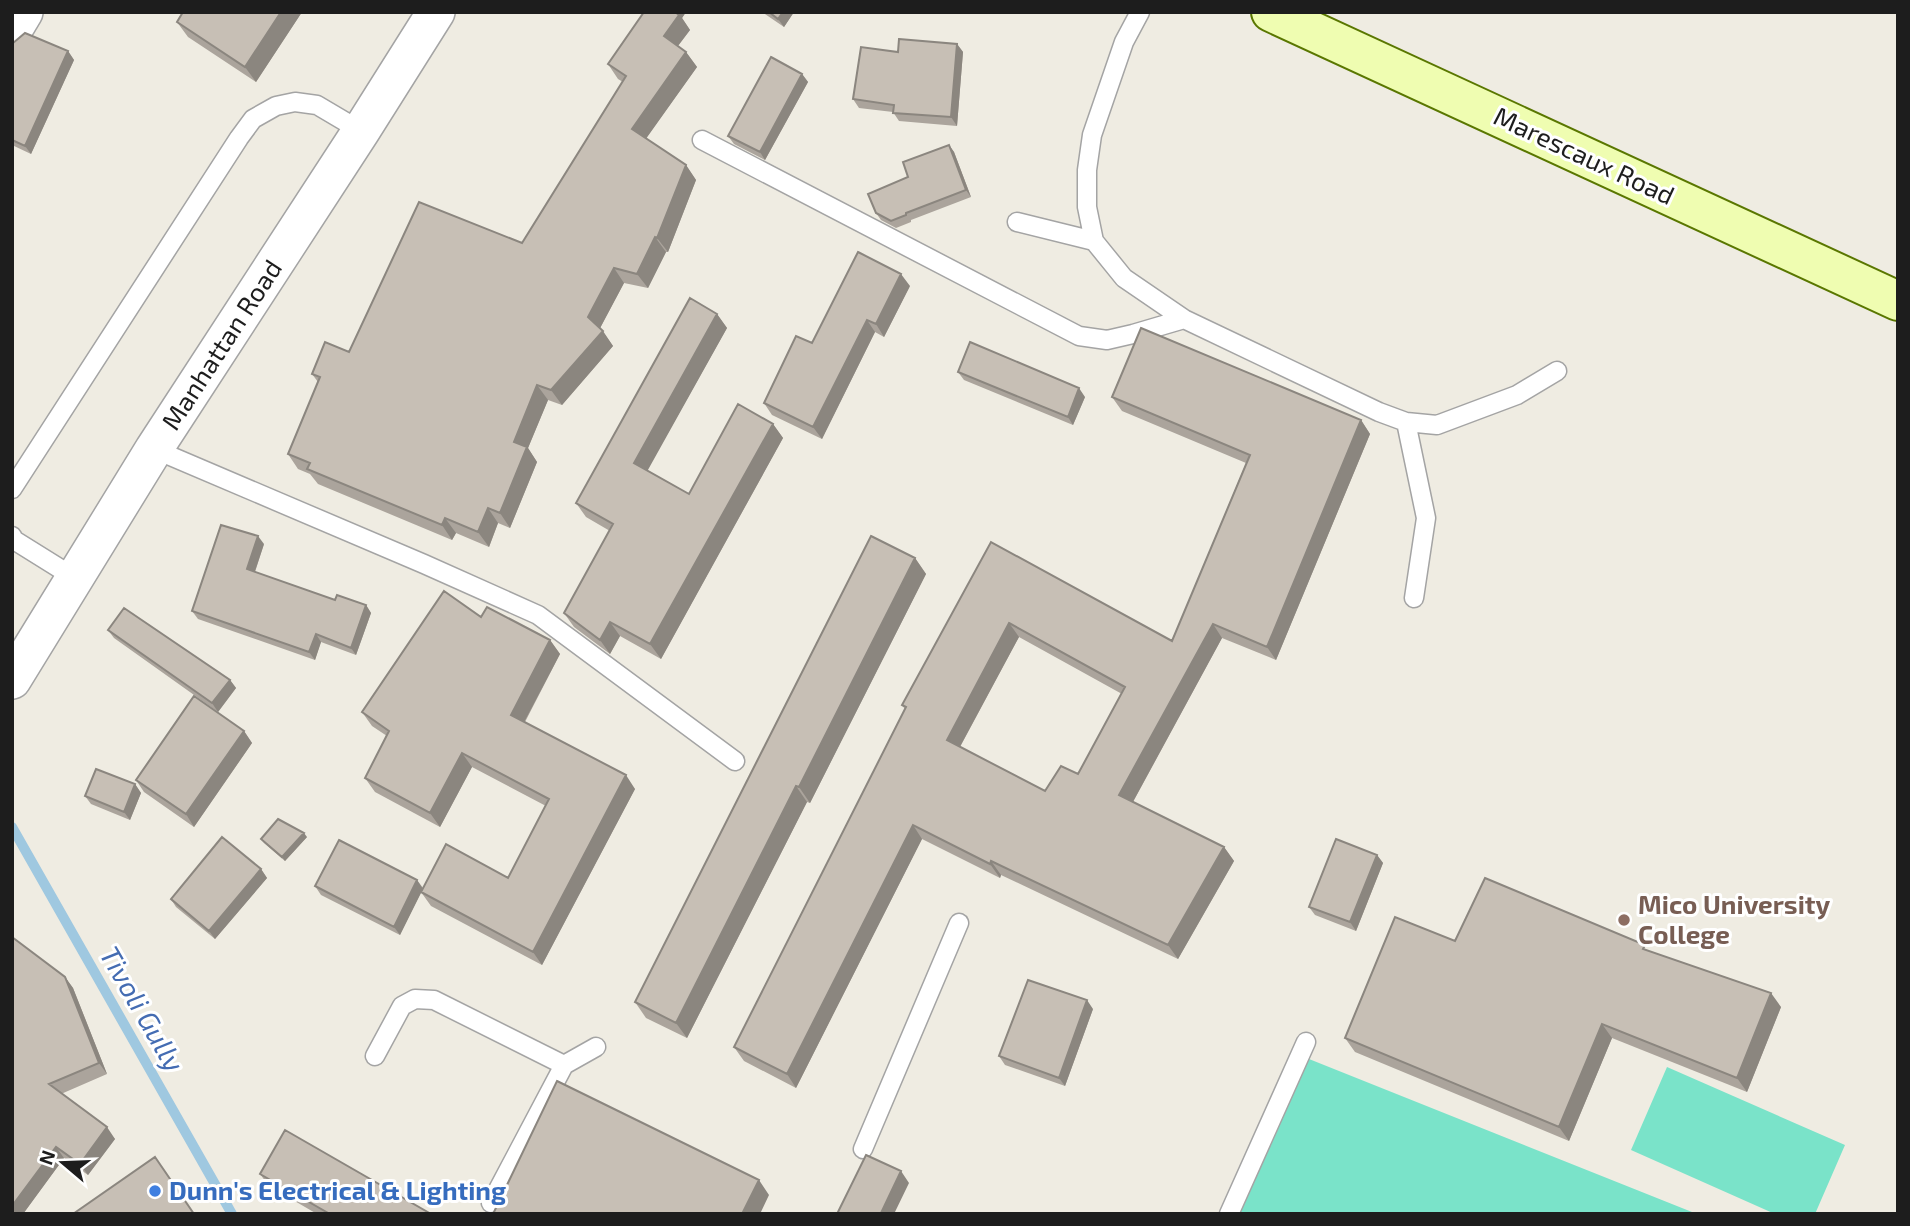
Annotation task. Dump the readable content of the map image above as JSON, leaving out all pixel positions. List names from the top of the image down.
{
  "streets": {
    "main road": ["Marescaux Road"],
    "street": ["Manhattan Road"]
  },
  "water": ["Tivoli Gully"],
  "places": ["Mico University College", "Dunn's Electrical & Lighting"],
  "north": "left"
}
